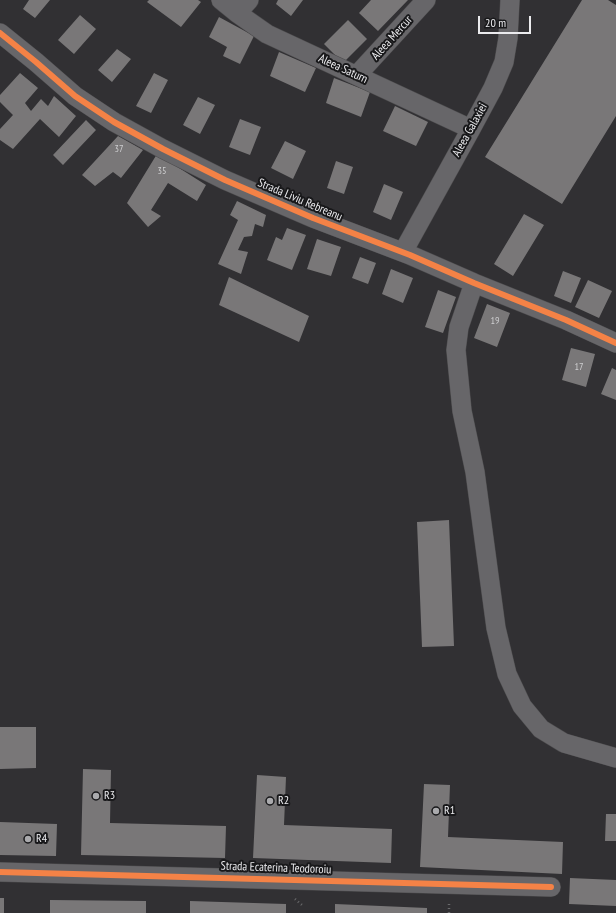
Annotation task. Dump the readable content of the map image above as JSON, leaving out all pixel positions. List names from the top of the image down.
{
  "streets": {
    "street": [
      "Aleea Mercur",
      "Aleea Saturn",
      "Aleea Galaxiei",
      "Strada Liviu Rebreanu",
      "Strada Ecaterina Teodoroiu"
    ]
  },
  "crossings": [
    ["Aleea Mercur", "Aleea Saturn"],
    ["Aleea Saturn", "Aleea Galaxiei"],
    ["Aleea Galaxiei", "Strada Liviu Rebreanu"]
  ],
  "places": [
    "R3",
    "R2",
    "R1",
    "R4"
  ],
  "house_numbers": [
    "37",
    "35",
    "19",
    "17"
  ],
  "scale_bar": "20 m"
}
